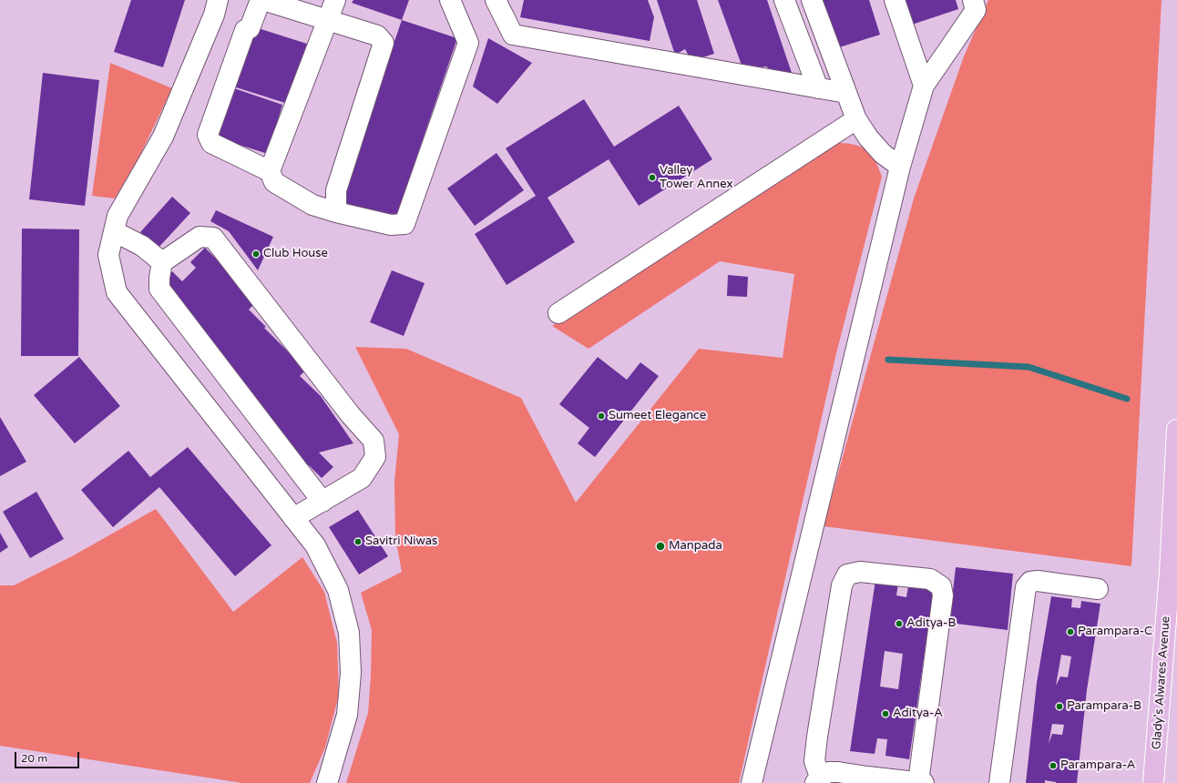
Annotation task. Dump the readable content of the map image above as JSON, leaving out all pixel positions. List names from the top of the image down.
{
  "streets": {
    "main road": ["Glady's Alwares Avenue"]
  },
  "places": [
    "Valley Tower Annex",
    "Club House",
    "Sumeet Elegance",
    "Savitri Niwas",
    "Manpada",
    "Aditya-B",
    "Parampara-C",
    "Parampara-B",
    "Aditya-A",
    "Parampara-A"
  ],
  "scale_bar": "20 m"
}
